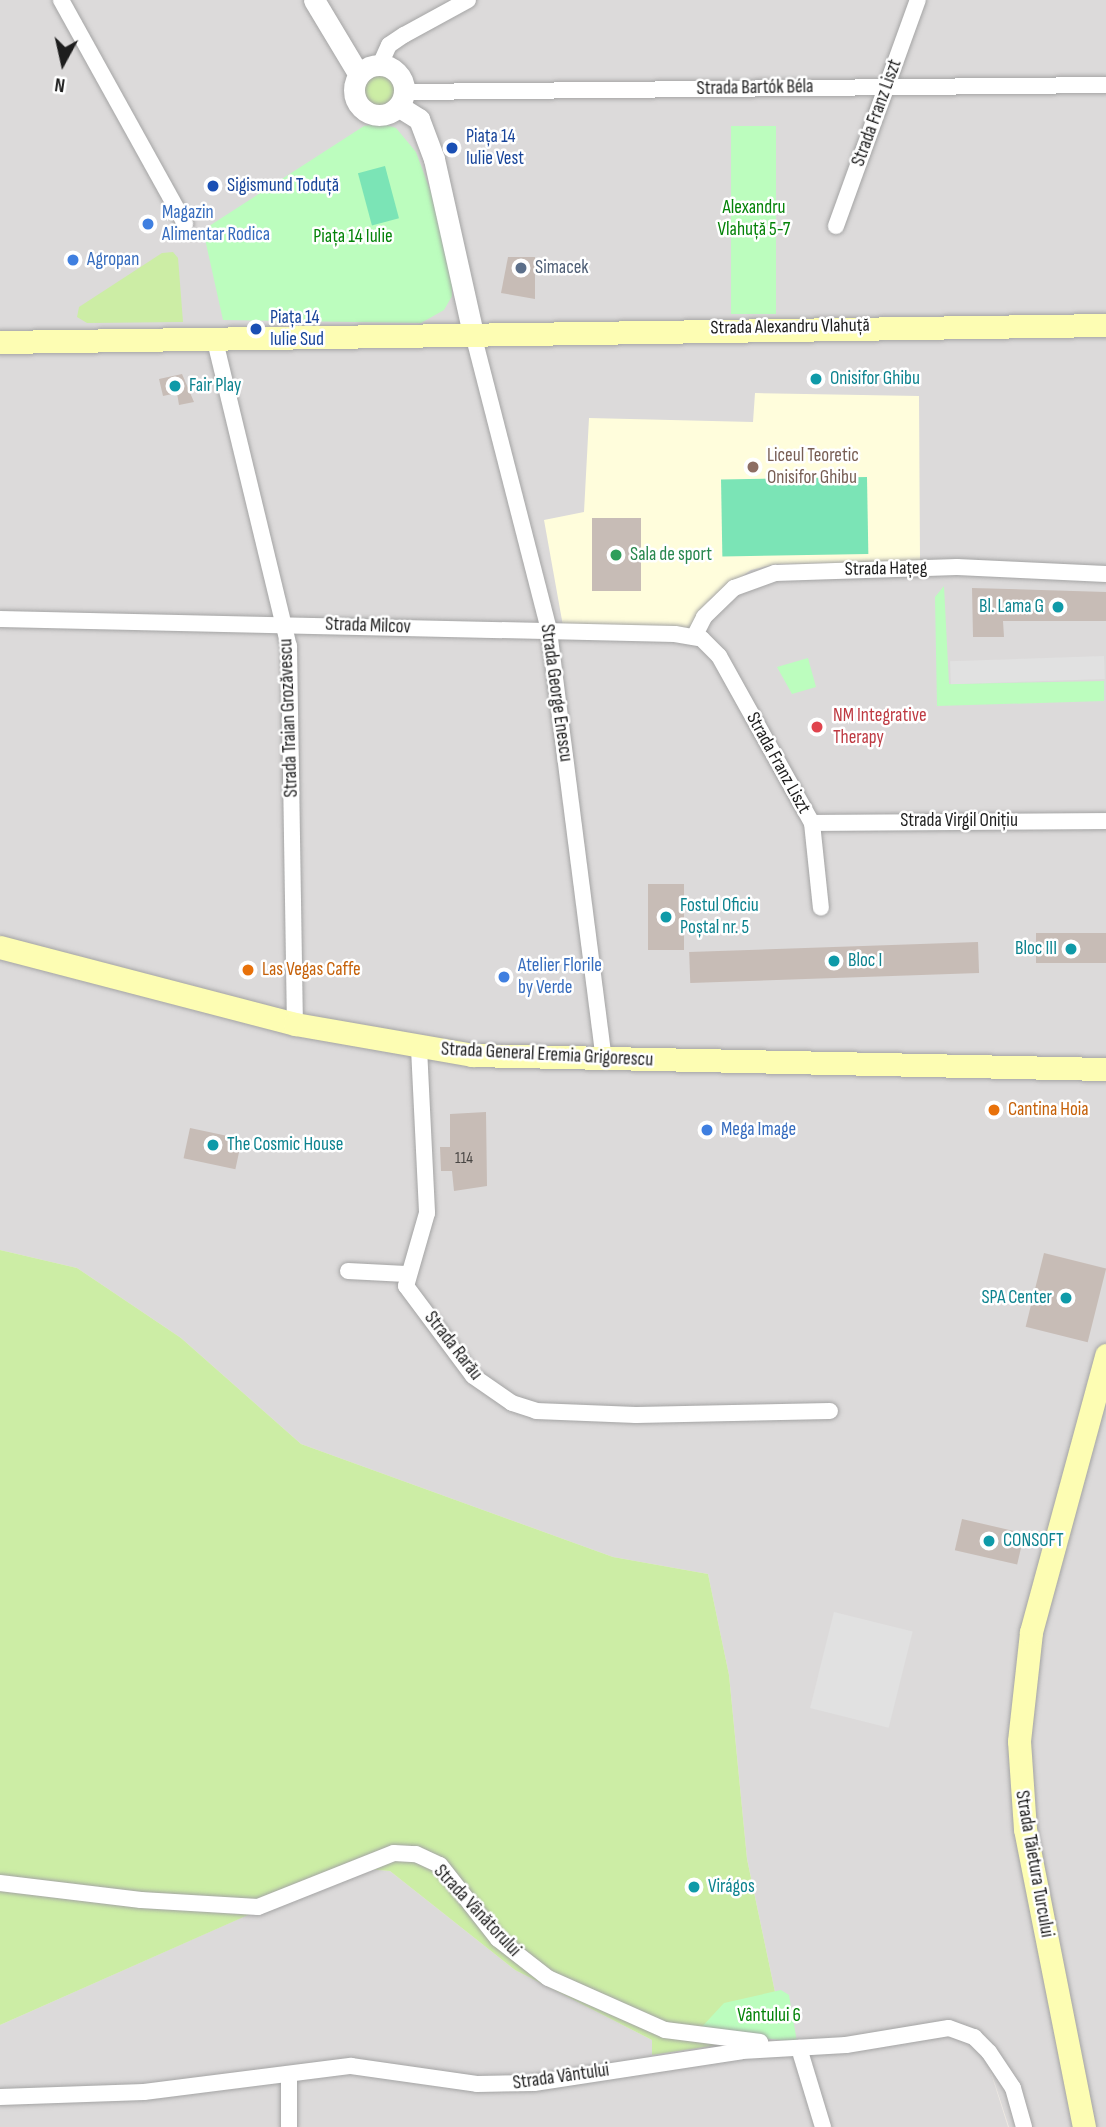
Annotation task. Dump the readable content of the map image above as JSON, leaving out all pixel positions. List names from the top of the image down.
{
  "streets": {
    "main road": ["Strada Alexandru Vlahuță", "Strada General Eremia Grigorescu", "Strada Tăietura Turcului"],
    "street": [
      "Strada Bartók Béla",
      "Strada Franz Liszt",
      "Strada Hațeg",
      "Strada Milcov",
      "Strada George Enescu",
      "Strada Traian Grozăvescu",
      "Strada Virgil Onițiu",
      "Strada Rarău",
      "Strada Vânătorului",
      "Strada Vântului"
    ]
  },
  "crossings": [
    ["Strada Bartók Béla", "Strada Franz Liszt"],
    ["Strada Franz Liszt", "Strada Hațeg"],
    ["Strada Franz Liszt", "Strada Milcov"],
    ["Strada Franz Liszt", "Strada Virgil Onițiu"],
    ["Strada Alexandru Vlahuță", "Strada George Enescu"],
    ["Strada Hațeg", "Strada Milcov"],
    ["Strada Milcov", "Strada George Enescu"],
    ["Strada Milcov", "Strada Traian Grozăvescu"],
    ["Strada George Enescu", "Strada General Eremia Grigorescu"],
    ["Strada Traian Grozăvescu", "Strada General Eremia Grigorescu"],
    ["Strada Vânătorului", "Strada Vântului"]
  ],
  "parks": ["Alexandru Vlahuță 5-7", "Piața 14 Iulie", "Vântului 6"],
  "places": [
    "Piața 14 Iulie Vest",
    "Sigismund Toduță",
    "Magazin Alimentar Rodica",
    "Agropan",
    "Simacek",
    "Piața 14 Iulie Sud",
    "Onisifor Ghibu",
    "Fair Play",
    "Liceul Teoretic Onisifor Ghibu",
    "Sala de sport",
    "Bl. Lama G",
    "NM Integrative Therapy",
    "Fostul Oficiu Poștal nr. 5",
    "Bloc III",
    "Bloc I",
    "Las Vegas Caffe",
    "Atelier Florile by Verde",
    "Cantina Hoia",
    "Mega Image",
    "The Cosmic House",
    "SPA Center",
    "CONSOFT",
    "Virágos"
  ],
  "house_numbers": ["114"],
  "north": "bottom"
}
